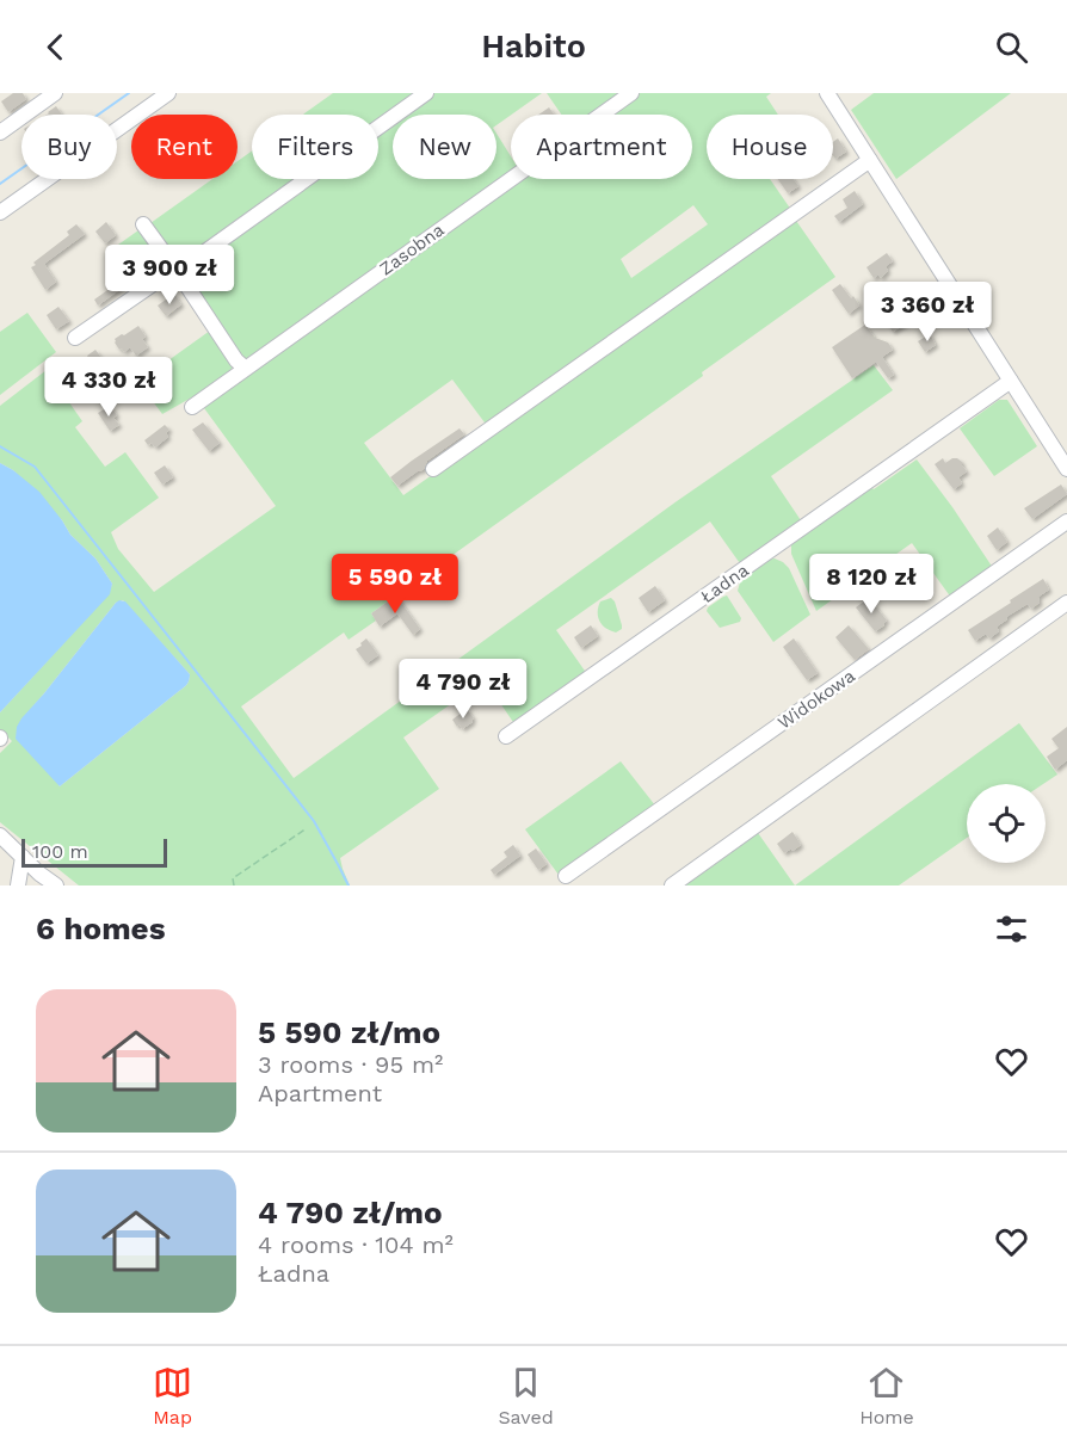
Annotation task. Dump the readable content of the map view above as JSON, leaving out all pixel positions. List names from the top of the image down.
{
  "streets": {
    "street": ["Zasobna", "Ładna", "Widokowa"]
  },
  "scale_bar": "100 m",
  "page": {
    "header": "Habito",
    "chip": [
      "Buy",
      "Rent",
      "Filters",
      "New",
      "Apartment",
      "House"
    ],
    "price": [
      "3 900 zł",
      "3 360 zł",
      "4 330 zł",
      "5 590 zł",
      "8 120 zł",
      "4 790 zł"
    ],
    "scale": "100 m",
    "heading": "6 homes",
    "list": [
      {
        "name": "5 590 zł/mo",
        "note": "3 rooms · 95 m² · Apartment"
      },
      {
        "name": "4 790 zł/mo",
        "note": "4 rooms · 104 m² · Ładna"
      }
    ],
    "tabs": ["Map", "Saved", "Home"]
  }
}
